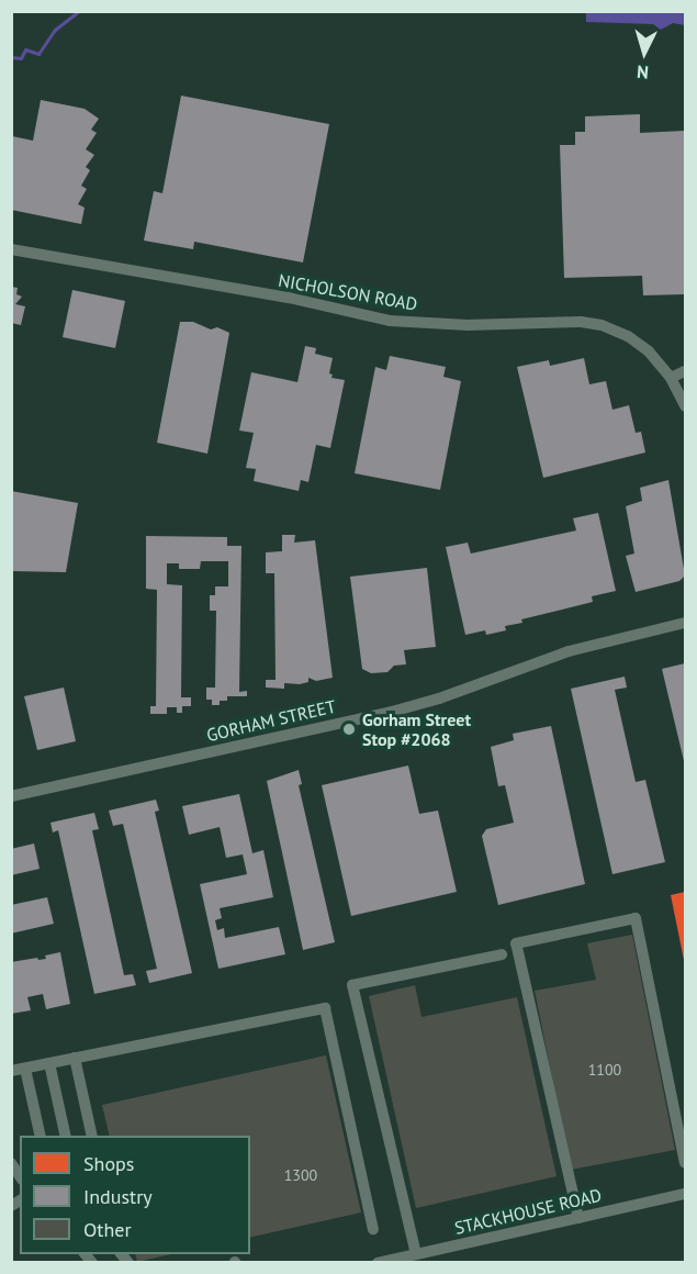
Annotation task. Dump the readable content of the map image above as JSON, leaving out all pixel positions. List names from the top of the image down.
{
  "streets": {
    "street": ["NICHOLSON ROAD", "GORHAM STREET", "STACKHOUSE ROAD"]
  },
  "places": ["Gorham Street Stop #2068"],
  "house_numbers": ["1100", "1300"],
  "legend": ["Shops", "Industry", "Other"],
  "north": "bottom"
}
